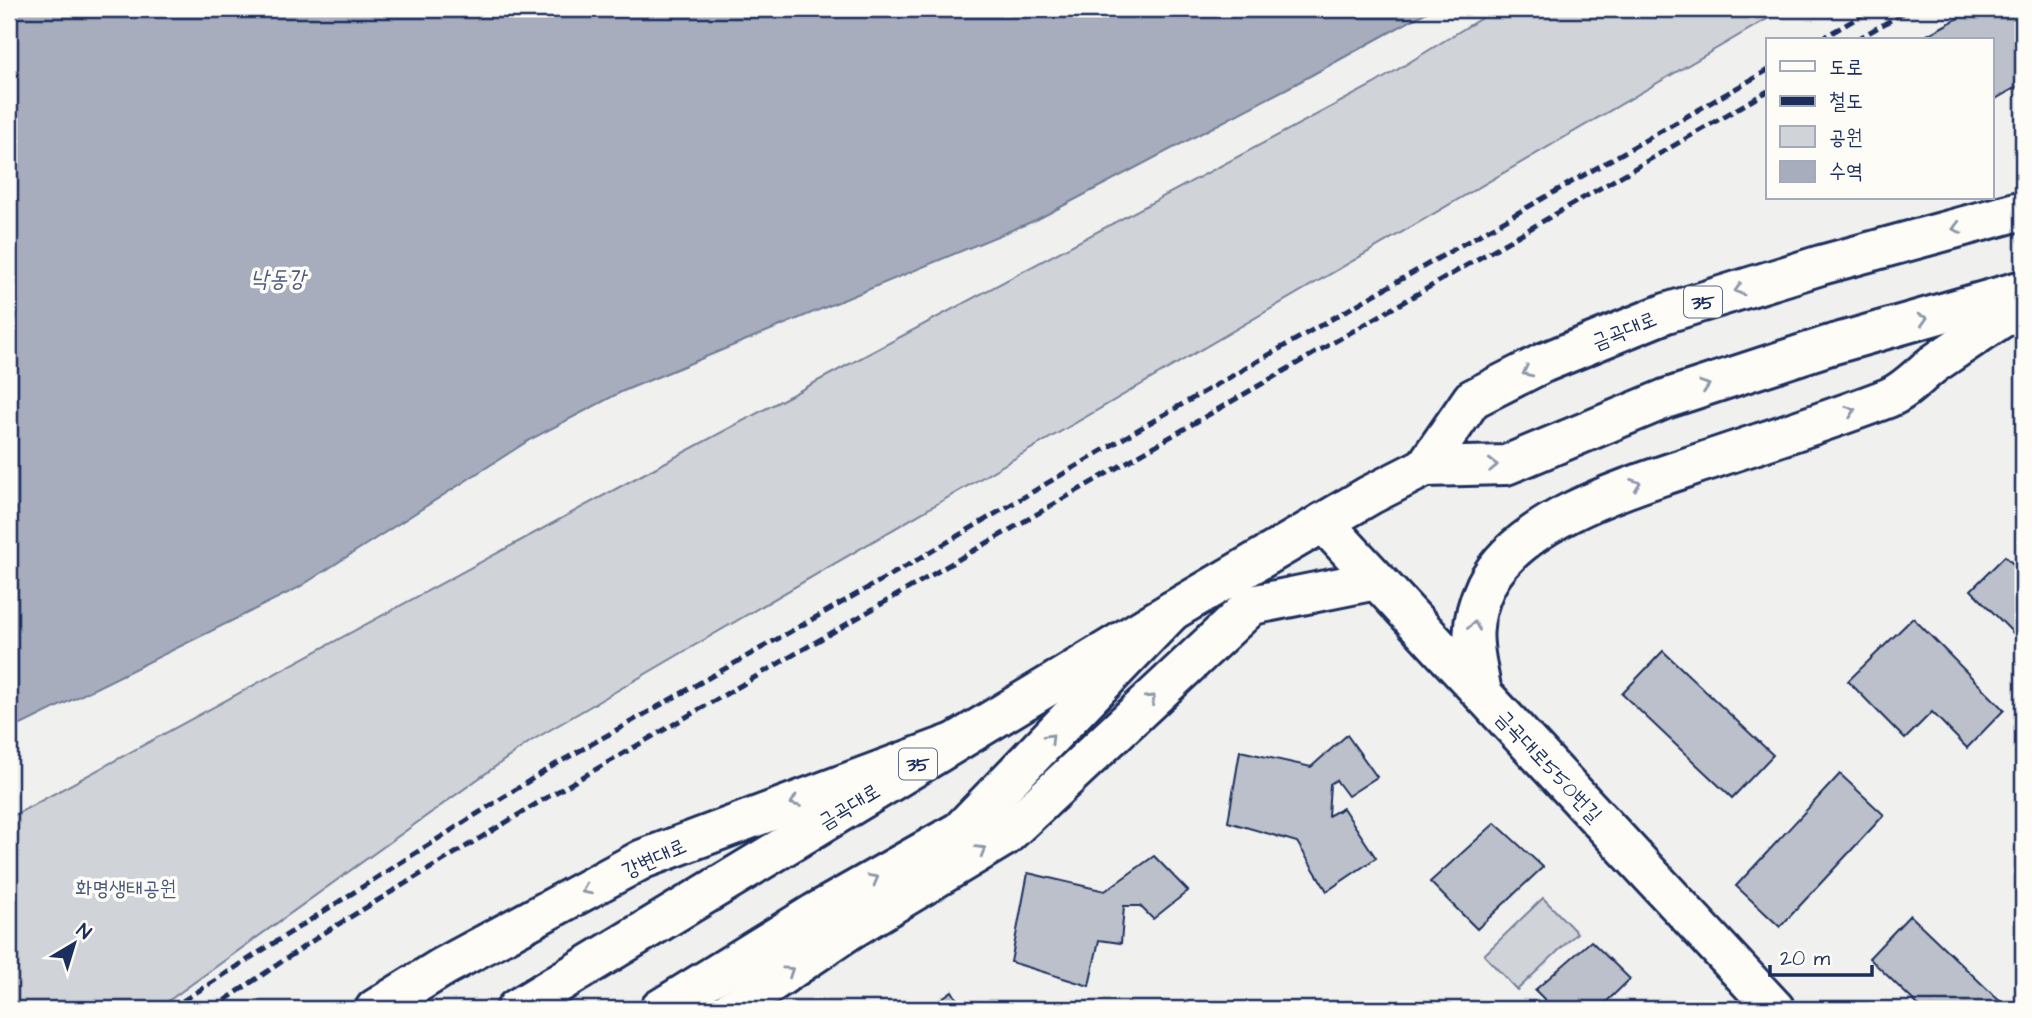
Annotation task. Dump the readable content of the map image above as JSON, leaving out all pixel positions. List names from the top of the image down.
{
  "streets": {
    "main road": [
      "35",
      "금곡대로",
      "금곡대로550번길",
      "강변대로"
    ]
  },
  "crossings": [
    ["금곡대로", "금곡대로550번길"],
    ["금곡대로", "강변대로"]
  ],
  "water": ["낙동강"],
  "parks": ["화명생태공원"],
  "legend": [
    "도로",
    "철도",
    "공원",
    "수역"
  ],
  "scale_bar": "20 m",
  "north": "top right"
}
